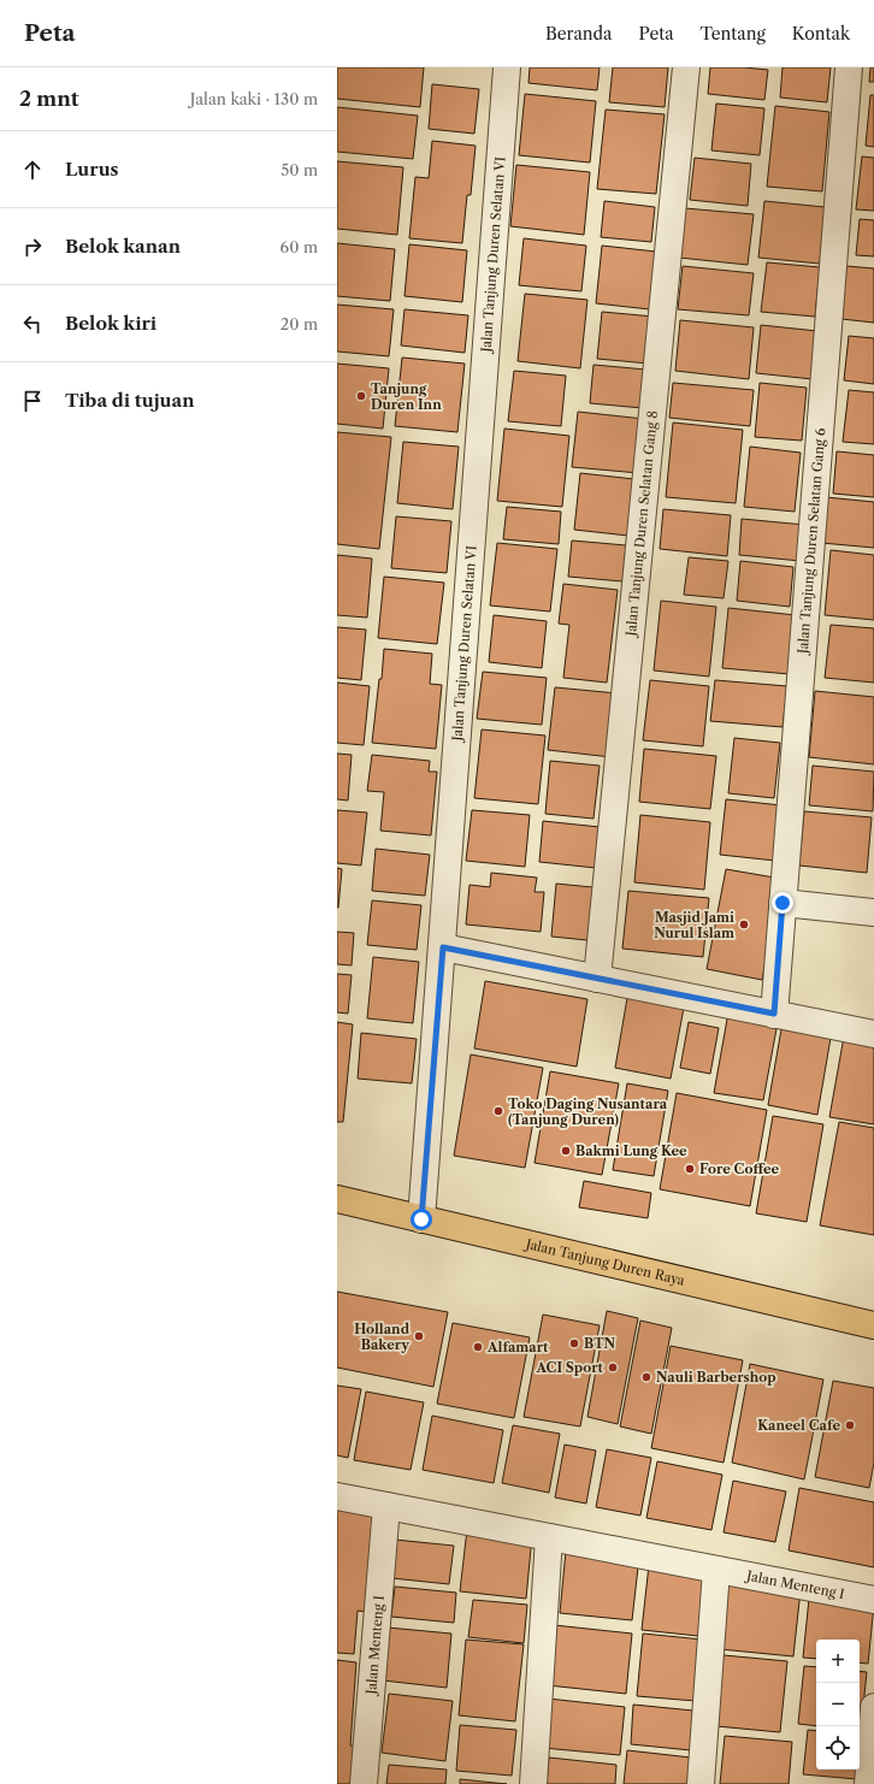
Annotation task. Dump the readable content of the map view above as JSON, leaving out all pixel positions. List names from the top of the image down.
{
  "streets": {
    "main road": ["Jalan Tanjung Duren Raya"],
    "street": [
      "Jalan Tanjung Duren Selatan VI",
      "Jalan Tanjung Duren Selatan Gang 8",
      "Jalan Tanjung Duren Selatan Gang 6",
      "Jalan Menteng I"
    ]
  },
  "crossings": [
    ["Jalan Tanjung Duren Selatan VI", "Jalan Tanjung Duren Raya"]
  ],
  "places": [
    "Tanjung Duren Inn",
    "Masjid Jami Nurul Islam",
    "Toko Daging Nusantara (Tanjung Duren)",
    "Bakmi Lung Kee",
    "Fore Coffee",
    "Holland Bakery",
    "BTN",
    "Alfamart",
    "ACI Sport",
    "Nauli Barbershop",
    "Kaneel Cafe"
  ],
  "page": {
    "header": "Peta",
    "nav": [
      "Beranda",
      "Peta",
      "Tentang",
      "Kontak"
    ],
    "heading": ["2 mnt", "Jalan kaki · 130 m"],
    "list": [
      ["Lurus", "50 m"],
      ["Belok kanan", "60 m"],
      ["Belok kiri", "20 m"],
      "Tiba di tujuan"
    ],
    "map_buttons": ["+", "−"]
  }
}
